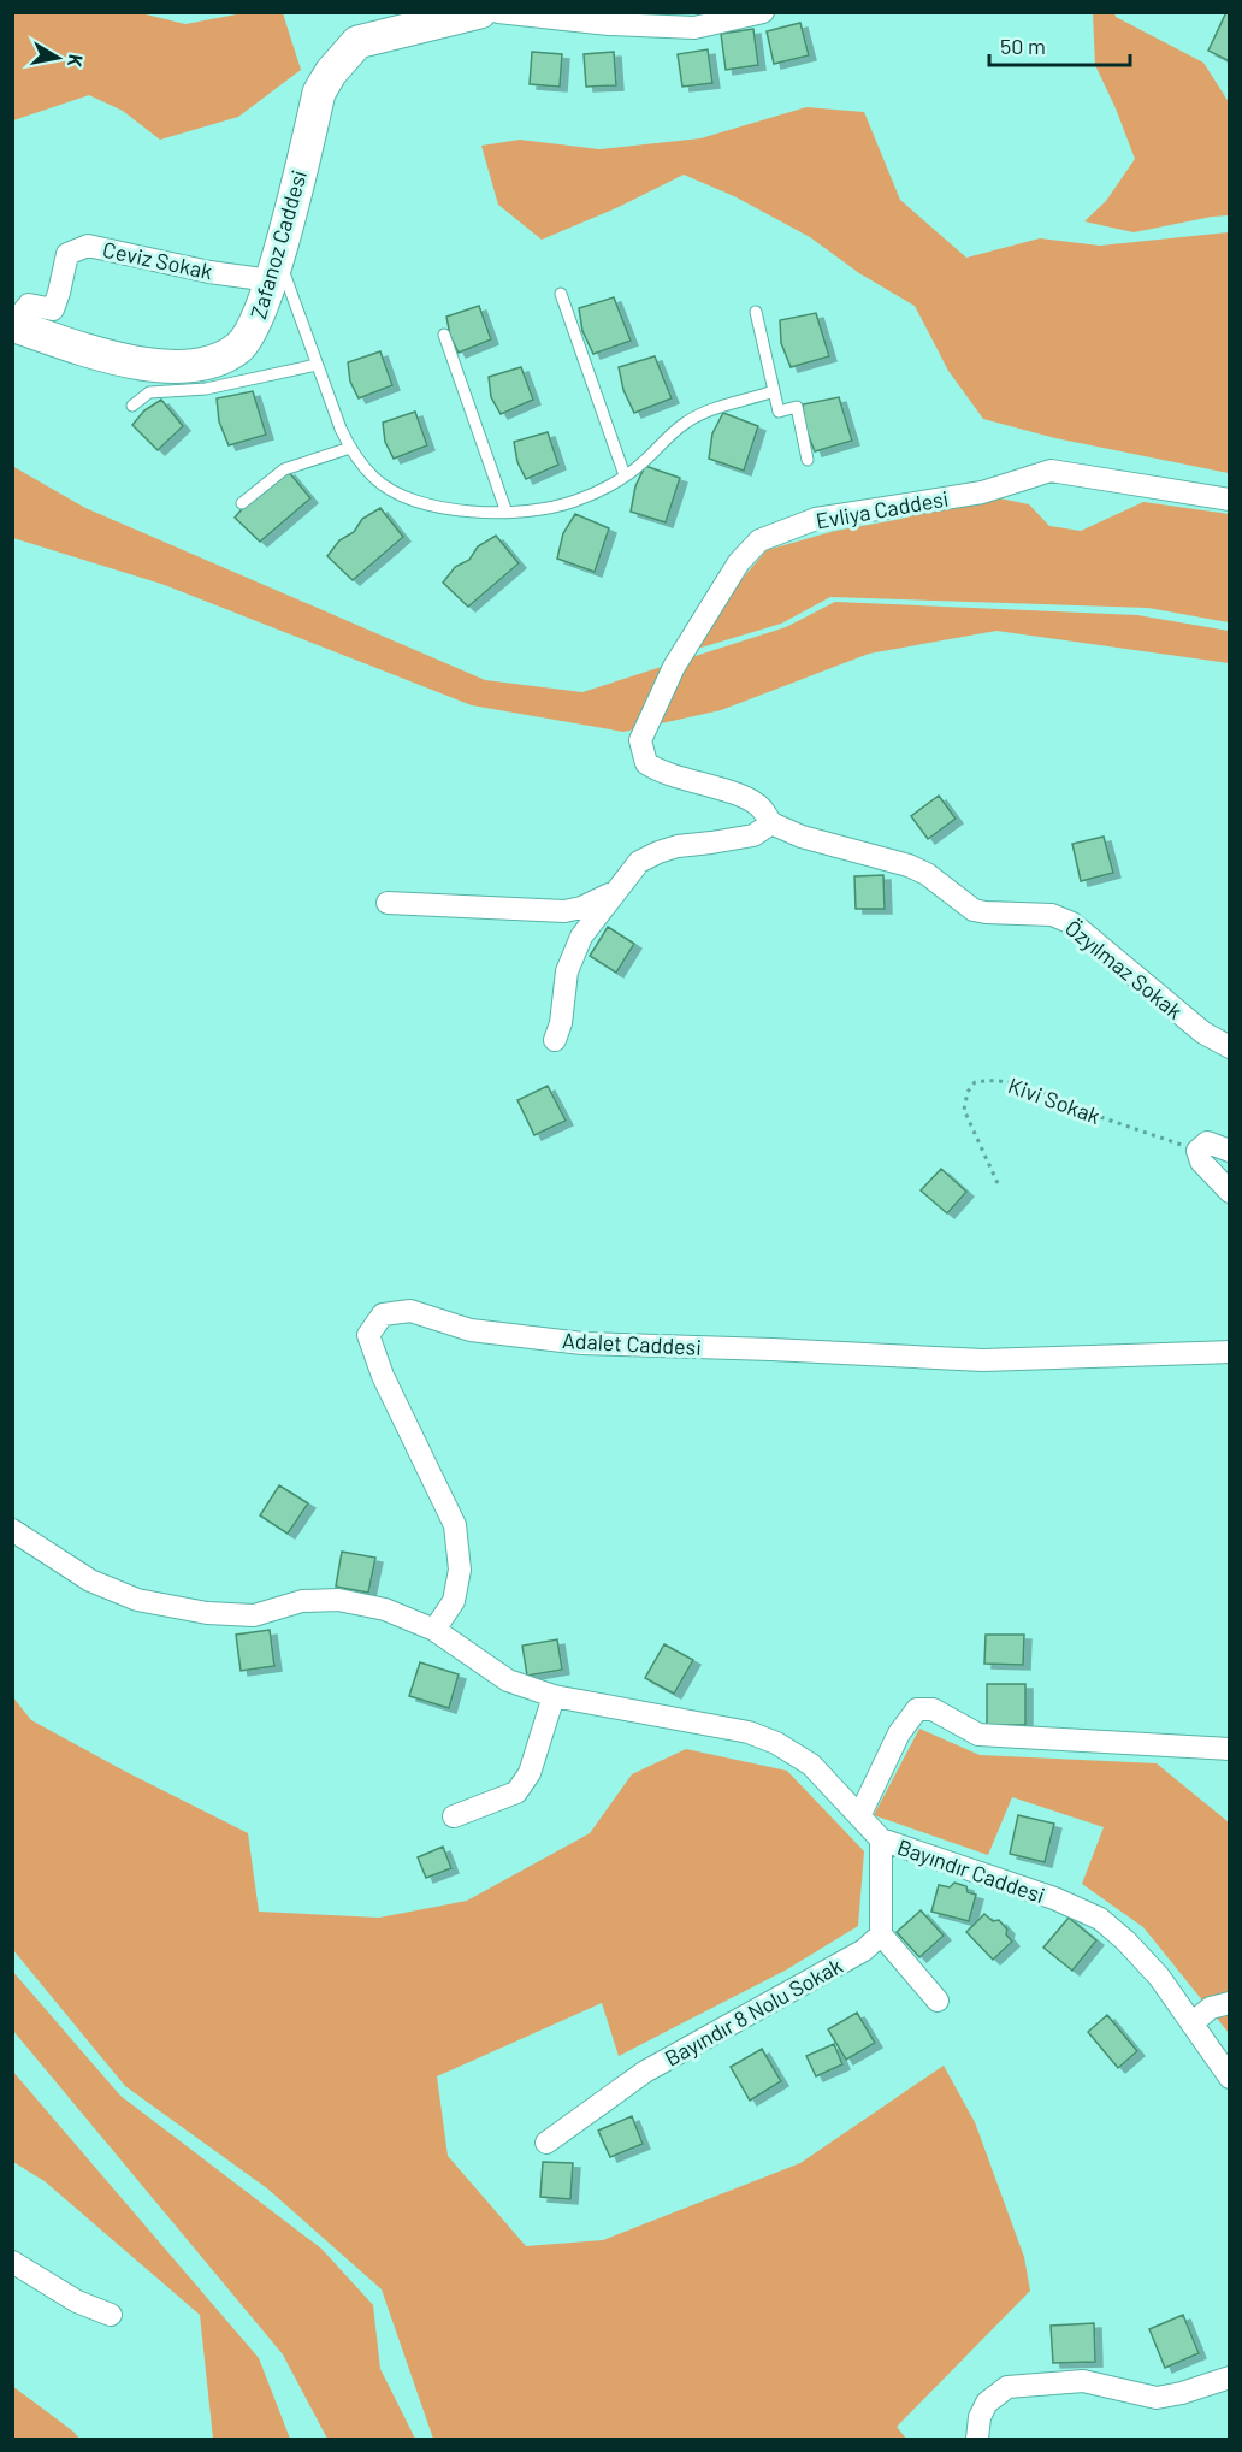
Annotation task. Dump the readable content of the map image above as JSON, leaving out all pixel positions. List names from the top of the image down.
{
  "streets": {
    "street": [
      "Zafanoz Caddesi",
      "Ceviz Sokak",
      "Evliya Caddesi",
      "Özyılmaz Sokak",
      "Adalet Caddesi",
      "Bayındır Caddesi",
      "Bayındır 8 Nolu Sokak"
    ],
    "path": ["Kivi Sokak"]
  },
  "crossings": [
    ["Zafanoz Caddesi", "Ceviz Sokak"],
    ["Evliya Caddesi", "Özyılmaz Sokak"],
    ["Adalet Caddesi", "Bayındır Caddesi"]
  ],
  "scale_bar": "50 m",
  "north": "right"
}
